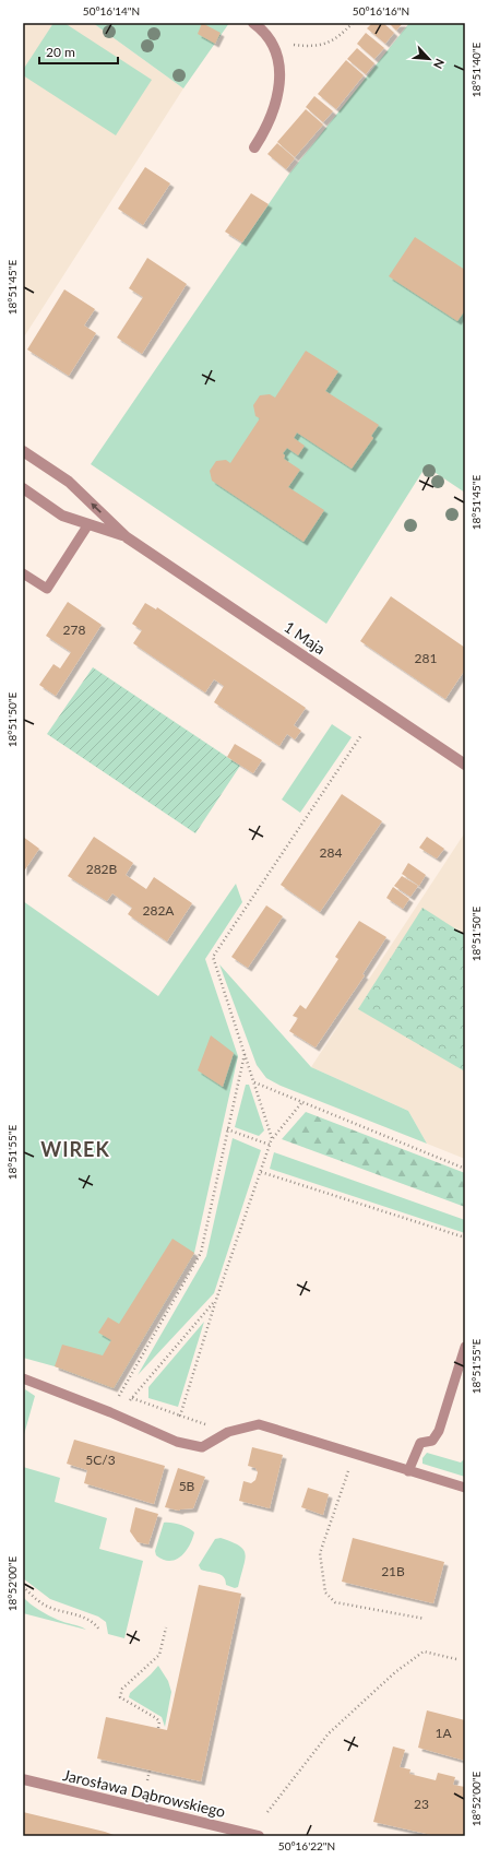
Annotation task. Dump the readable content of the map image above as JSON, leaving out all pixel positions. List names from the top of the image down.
{
  "streets": {
    "street": ["1 Maja", "Jarosława Dąbrowskiego"]
  },
  "districts": ["WIREK"],
  "house_numbers": [
    "278",
    "281",
    "284",
    "282B",
    "282A",
    "5C/3",
    "5B",
    "21B",
    "1A",
    "23"
  ],
  "scale_bar": "20 m",
  "north": "bottom right",
  "coordinates": [
    "50°16'14\"N",
    "50°16'16\"N",
    "18°51'40\"E",
    "18°51'45\"E",
    "18°51'50\"E",
    "18°51'55\"E",
    "18°52'00\"E",
    "50°16'22\"N"
  ]
}
